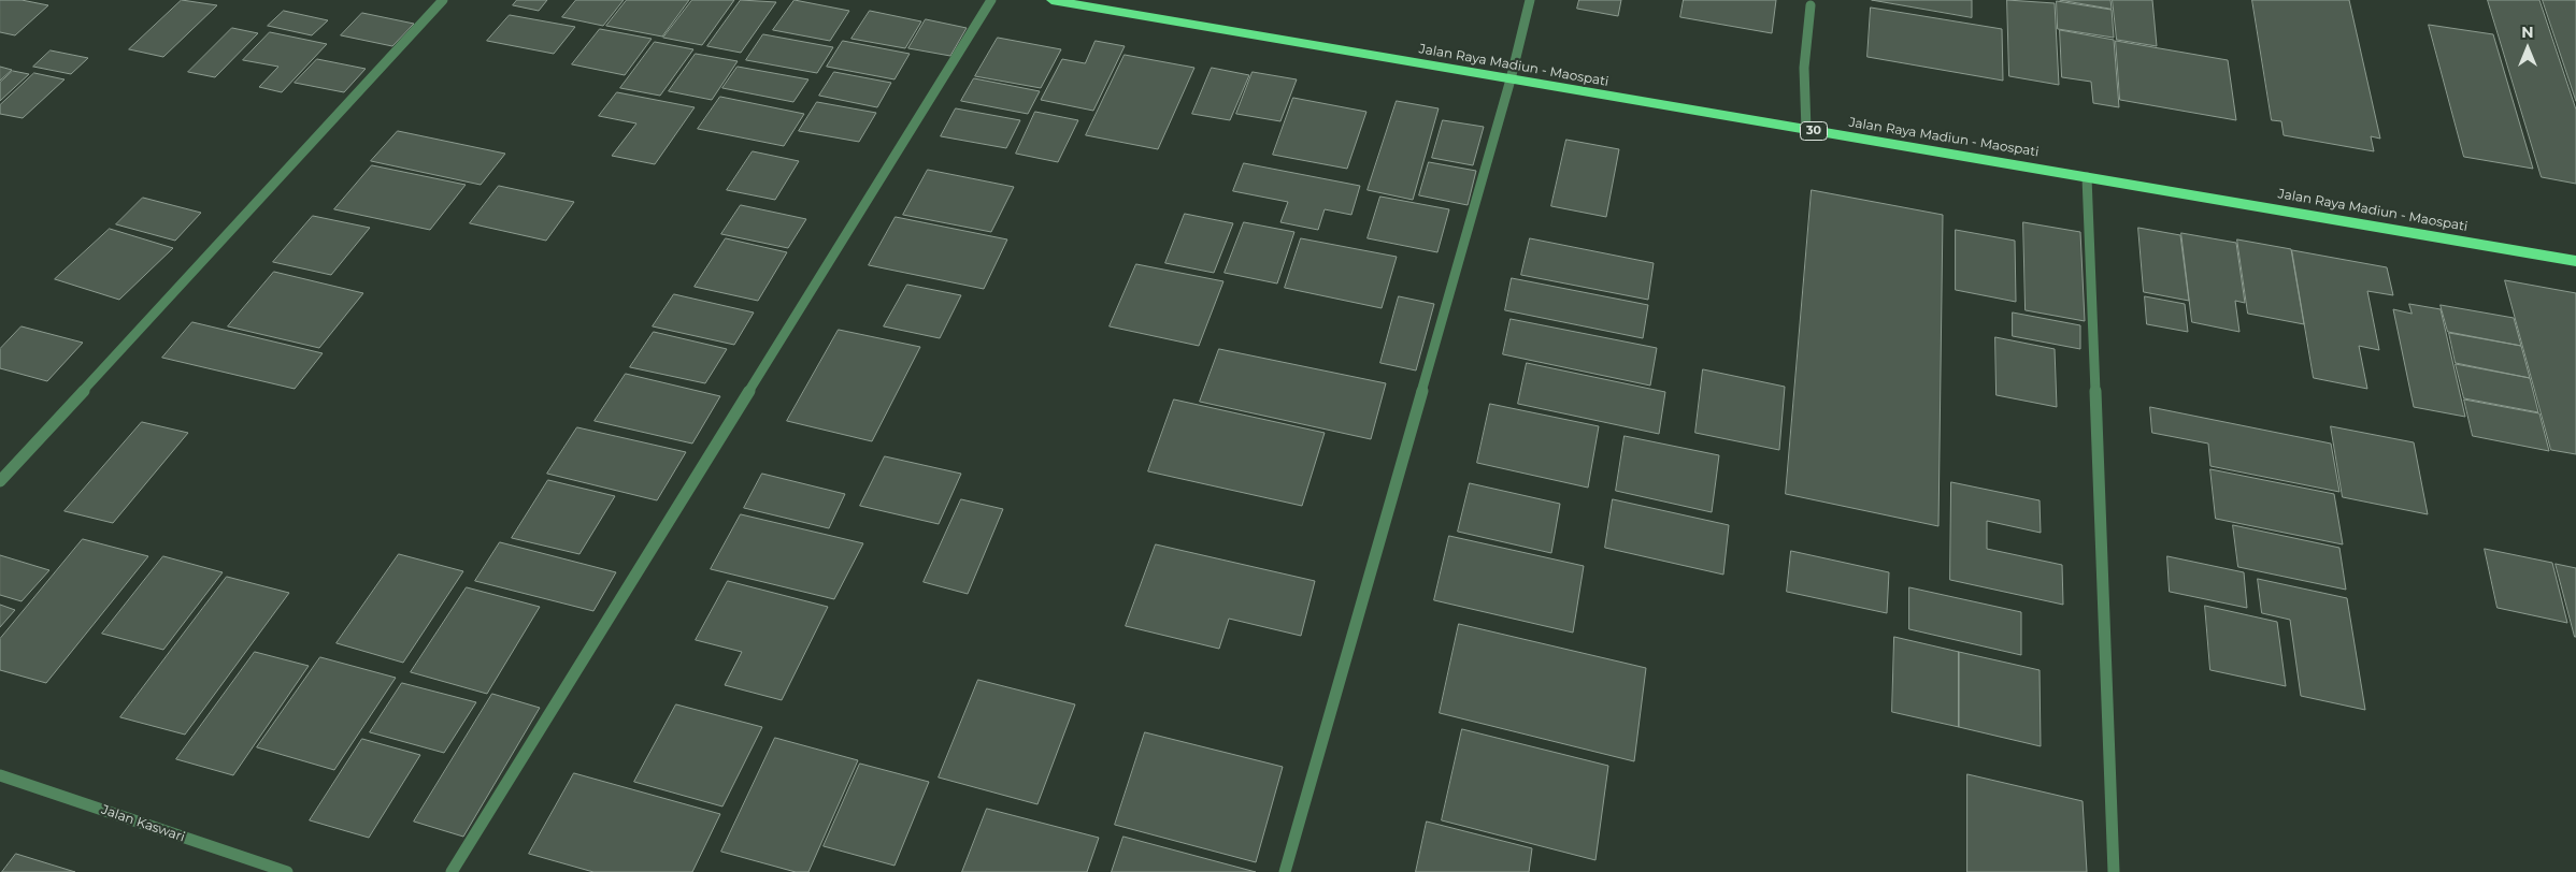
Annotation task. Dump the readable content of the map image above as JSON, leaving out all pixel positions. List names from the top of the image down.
{
  "streets": {
    "highway": ["Jalan Raya Madiun - Maospati", "30"],
    "street": ["Jalan Kaswari"]
  },
  "north": "top"
}
